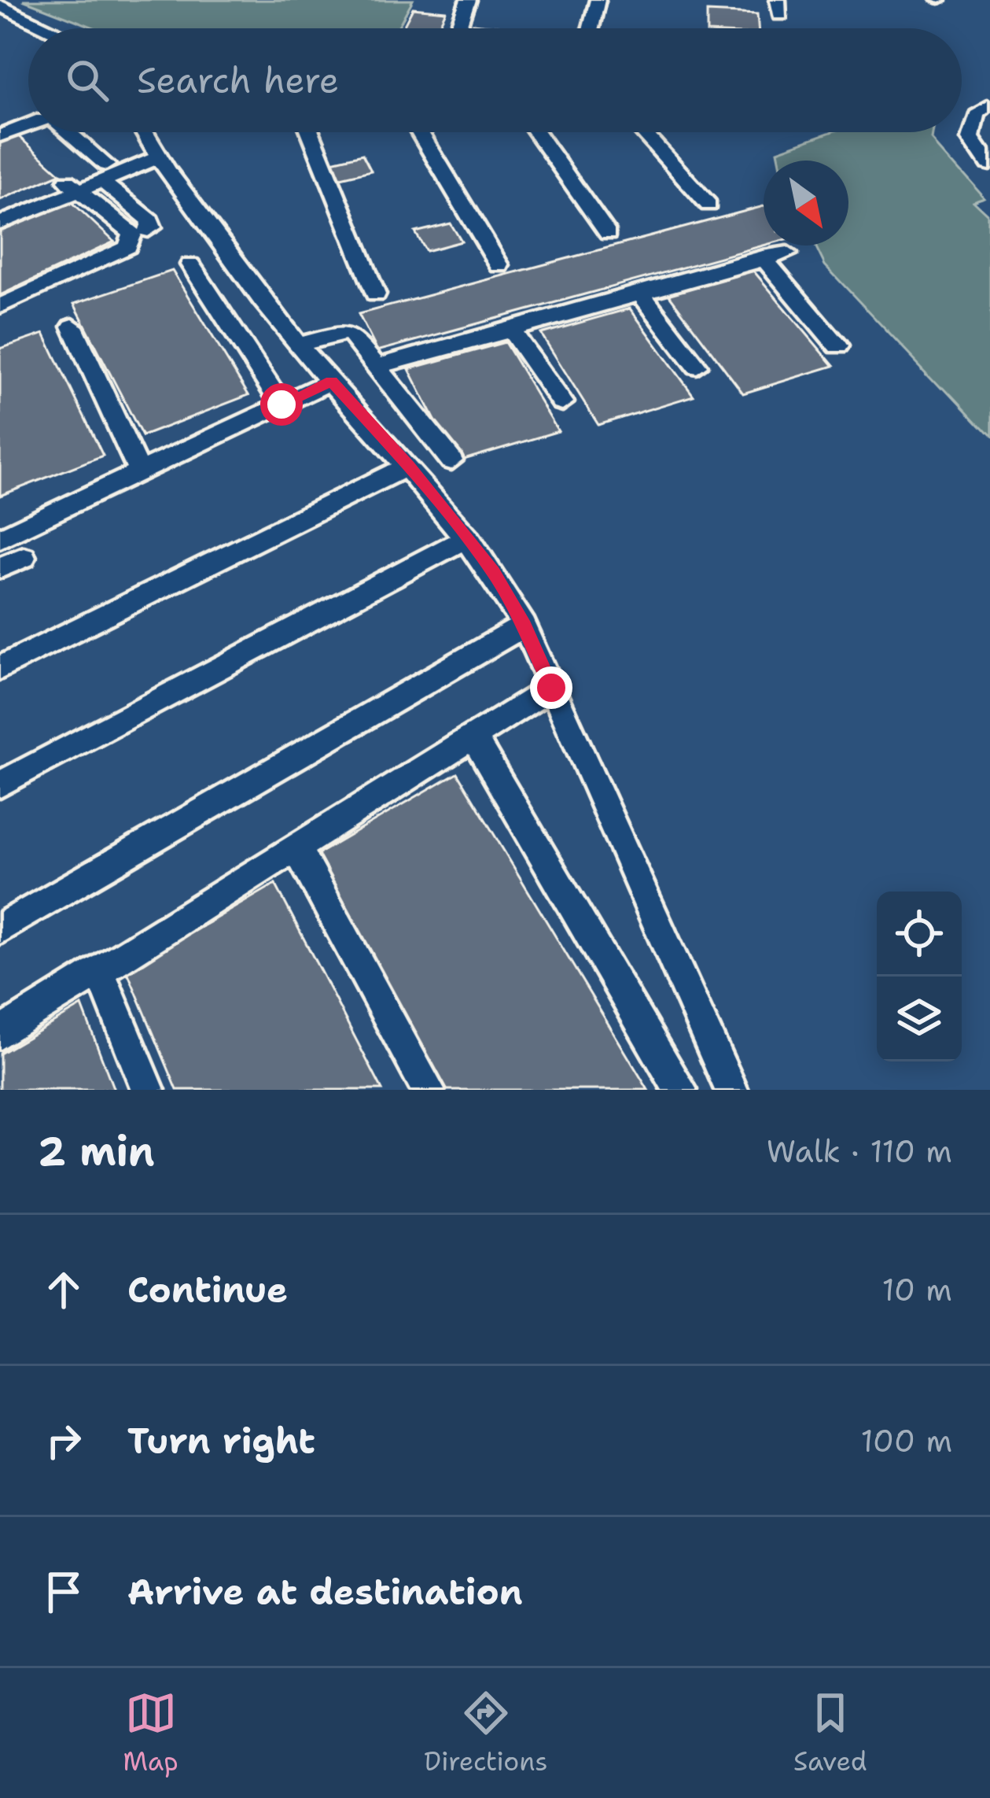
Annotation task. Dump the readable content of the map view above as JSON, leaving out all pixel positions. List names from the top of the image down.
{
  "north": "bottom right",
  "page": {
    "search": "Search here",
    "heading": ["2 min", "Walk · 110 m"],
    "list": [
      ["Continue", "10 m"],
      ["Turn right", "100 m"],
      "Arrive at destination"
    ],
    "nav": ["Map", "Directions", "Saved"]
  }
}
